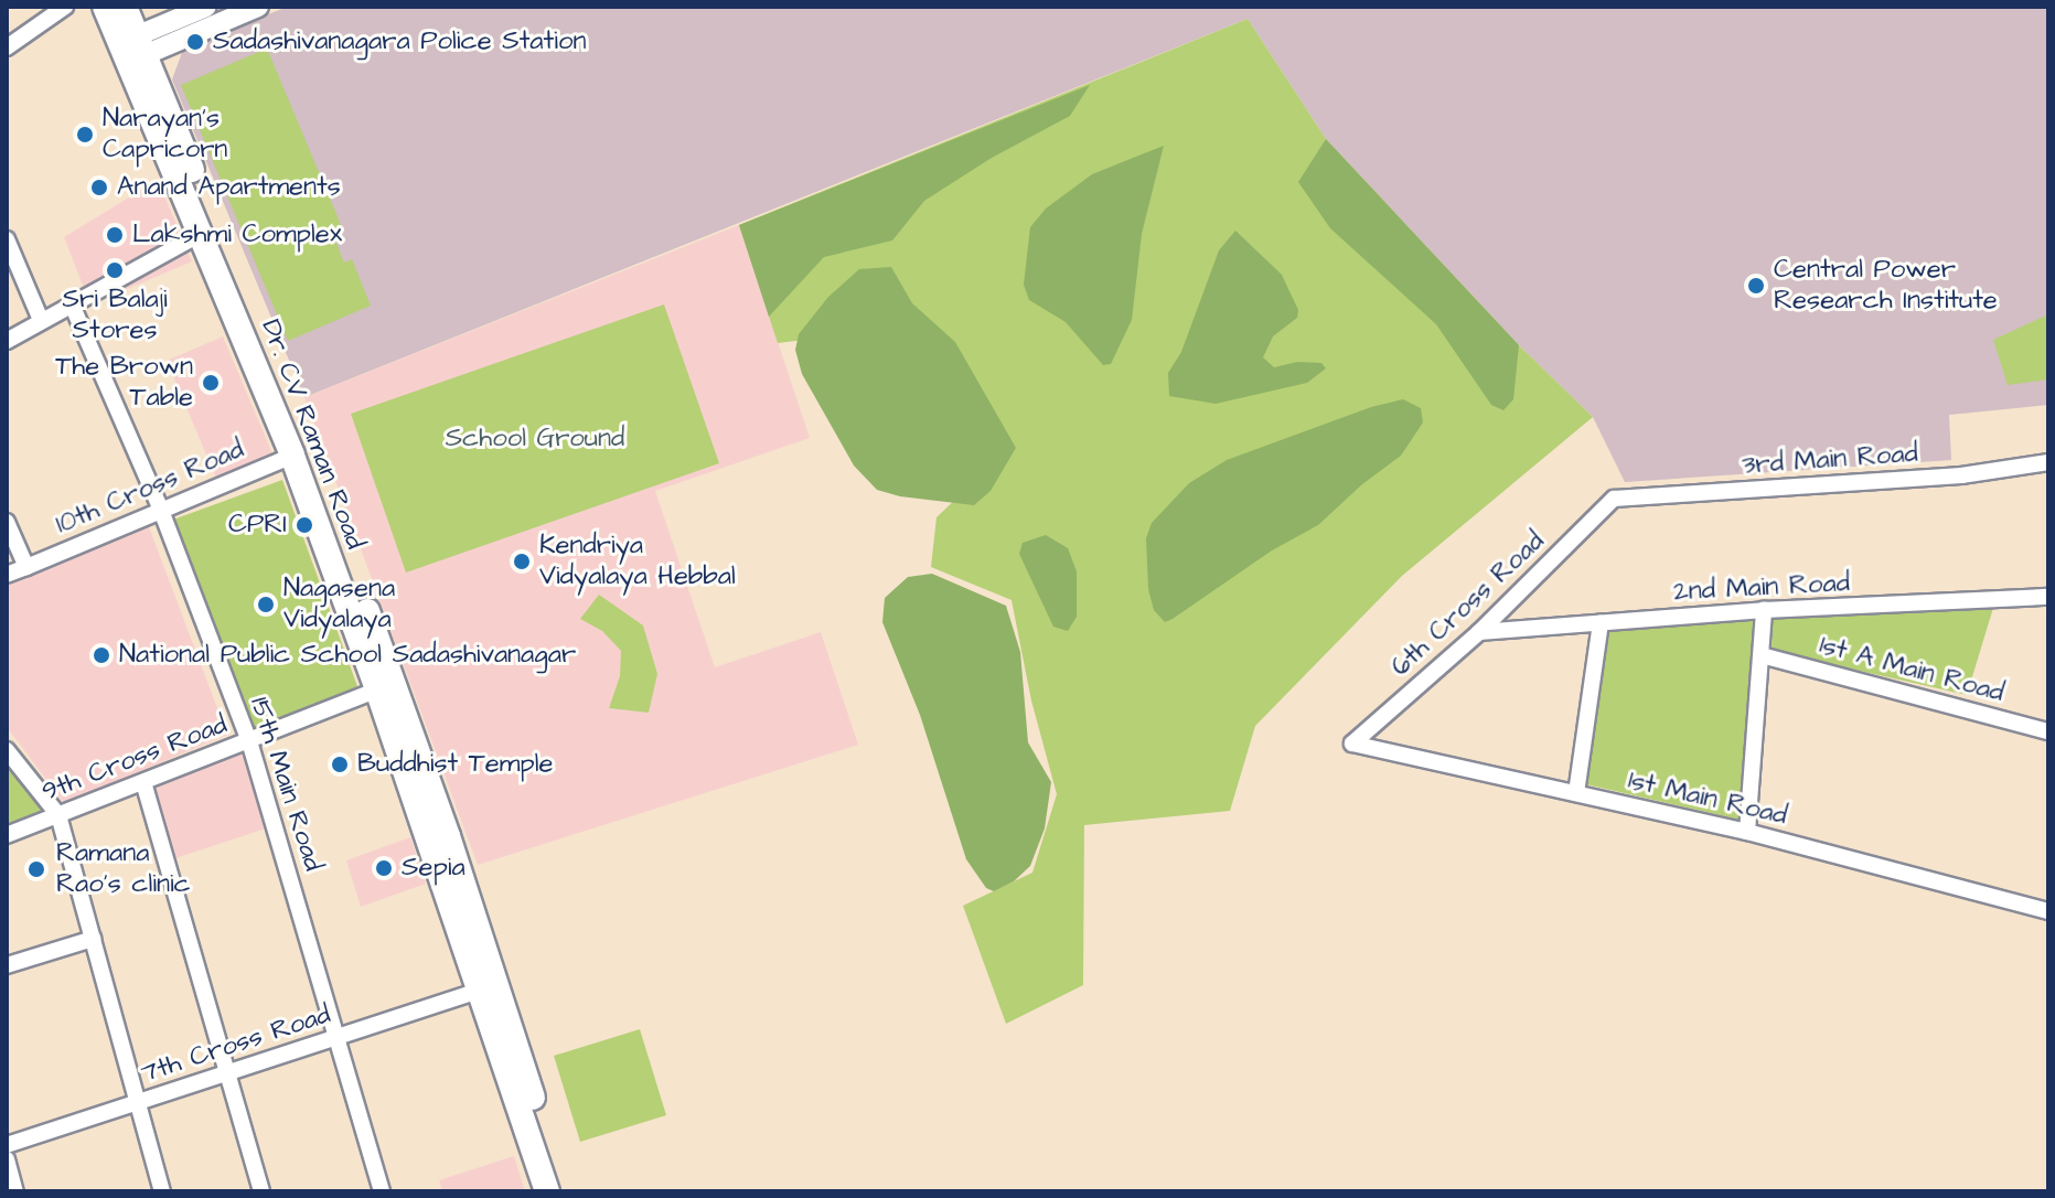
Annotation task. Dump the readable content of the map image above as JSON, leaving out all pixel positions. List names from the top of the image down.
{
  "streets": {
    "highway": ["Dr. CV Raman Road"],
    "street": [
      "3rd Main Road",
      "10th Cross Road",
      "2nd Main Road",
      "6th Cross Road",
      "1st A Main Road",
      "9th Cross Road",
      "15th Main Road",
      "1st Main Road",
      "7th Cross Road"
    ]
  },
  "crossings": [
    ["Dr. CV Raman Road", "10th Cross Road"],
    ["Dr. CV Raman Road", "9th Cross Road"],
    ["Dr. CV Raman Road", "7th Cross Road"],
    ["3rd Main Road", "6th Cross Road"],
    ["10th Cross Road", "15th Main Road"],
    ["2nd Main Road", "6th Cross Road"],
    ["6th Cross Road", "1st Main Road"],
    ["9th Cross Road", "15th Main Road"],
    ["15th Main Road", "7th Cross Road"]
  ],
  "parks": ["School Ground"],
  "places": [
    "Sadashivanagara Police Station",
    "Narayan's Capricorn",
    "Anand Apartments",
    "Lakshmi Complex",
    "Sri Balaji Stores",
    "Central Power Research Institute",
    "The Brown Table",
    "CPRI",
    "Kendriya Vidyalaya Hebbal",
    "Nagasena Vidyalaya",
    "National Public School Sadashivanagar",
    "Buddhist Temple",
    "Sepia",
    "Ramana Rao's clinic"
  ]
}
